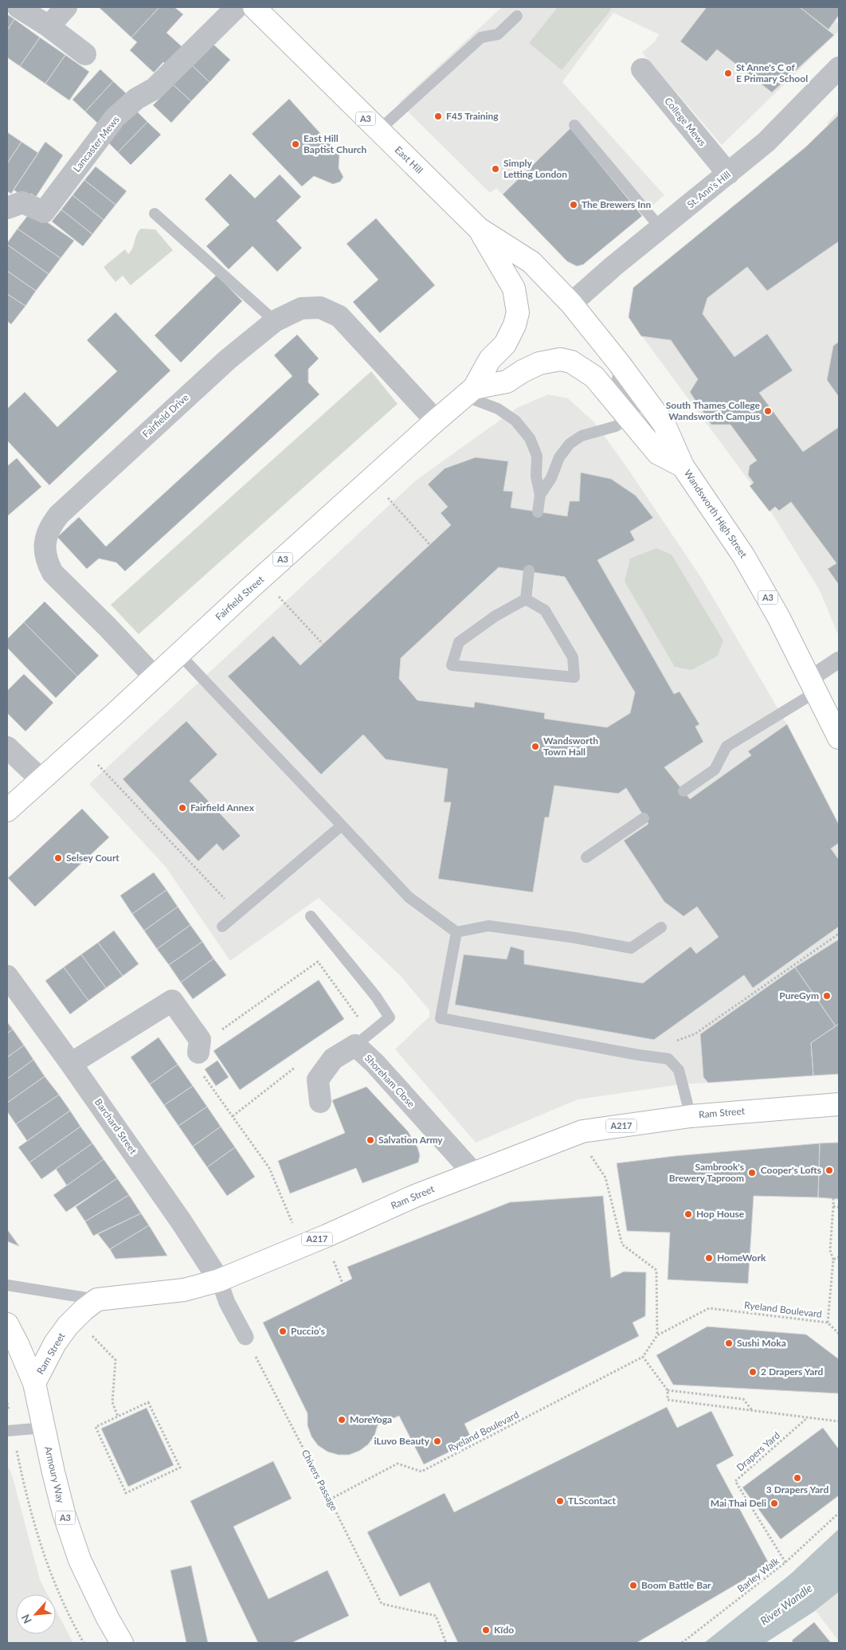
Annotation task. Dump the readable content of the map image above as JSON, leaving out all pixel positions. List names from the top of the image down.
{
  "streets": {
    "main road": [
      "A3",
      "East Hill",
      "Wandsworth High Street",
      "Fairfield Street",
      "Ram Street",
      "A217",
      "Armoury Way"
    ],
    "street": [
      "College Mews",
      "Lancaster Mews",
      "St. Ann's Hill",
      "Fairfield Drive",
      "Shoreham Close",
      "Barchard Street"
    ],
    "path": [
      "Ryeland Boulevard",
      "Drapers Yard",
      "Chivers Passage",
      "Barley Walk"
    ]
  },
  "crossings": [
    ["A3", "East Hill"],
    ["A3", "Wandsworth High Street"],
    ["A3", "Fairfield Street"],
    ["College Mews", "St. Ann's Hill"],
    ["East Hill", "St. Ann's Hill"],
    ["East Hill", "Wandsworth High Street"],
    ["St. Ann's Hill", "Wandsworth High Street"],
    ["Fairfield Drive", "Fairfield Street"],
    ["Shoreham Close", "Ram Street"],
    ["Ram Street", "Barchard Street"],
    ["Ram Street", "Armoury Way"],
    ["Ryeland Boulevard", "Chivers Passage"],
    ["Drapers Yard", "Barley Walk"]
  ],
  "water": ["River Wandle"],
  "places": [
    "St Anne's C of E Primary School",
    "F45 Training",
    "East Hill Baptist Church",
    "Simply Letting London",
    "The Brewers Inn",
    "South Thames College Wandsworth Campus",
    "Wandsworth Town Hall",
    "Fairfield Annex",
    "Selsey Court",
    "PureGym",
    "Salvation Army",
    "Cooper's Lofts",
    "Sambrook's Brewery Taproom",
    "Hop House",
    "HomeWork",
    "Puccio’s",
    "Sushi Moka",
    "2 Drapers Yard",
    "MoreYoga",
    "iLuvo Beauty",
    "3 Drapers Yard",
    "TLScontact",
    "Mai Thai Deli",
    "Boom Battle Bar",
    "Kïdo"
  ],
  "north": "bottom left"
}
